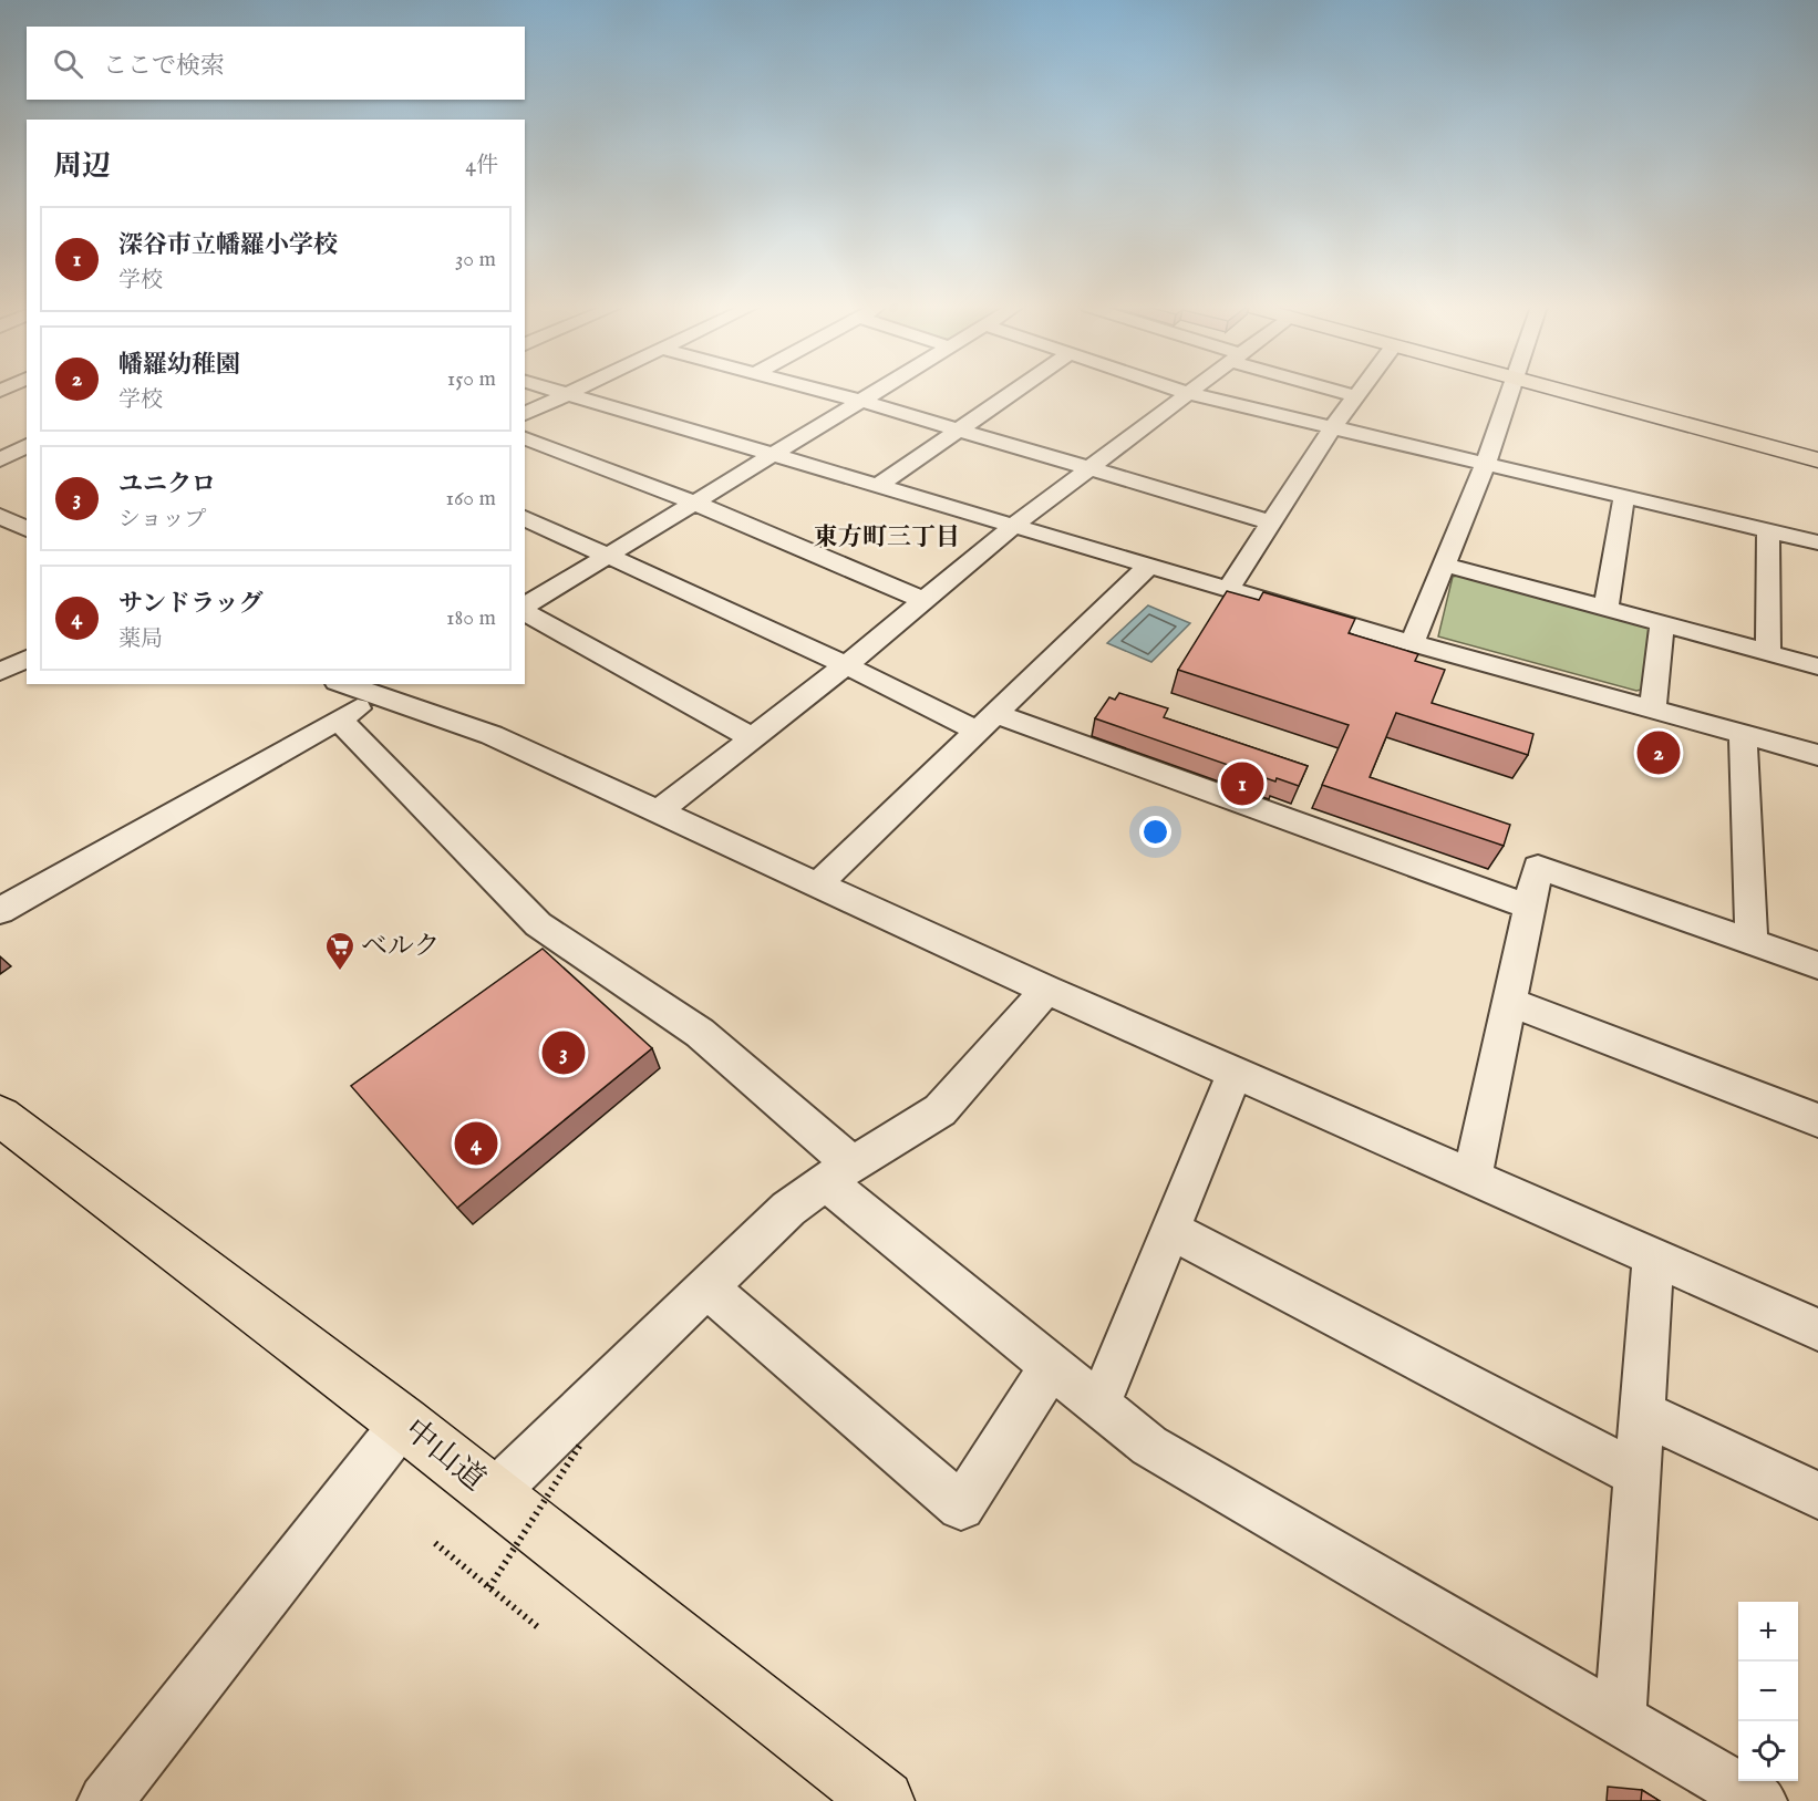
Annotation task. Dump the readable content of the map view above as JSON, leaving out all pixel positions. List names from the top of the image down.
{
  "streets": {
    "main road": ["中山道"]
  },
  "districts": ["東方町三丁目"],
  "places": {
    "supermarket": ["ベルク"]
  },
  "page": {
    "search": "ここで検索",
    "heading": ["周辺", "4件"],
    "list": [
      {
        "mark": "1",
        "name": "深谷市立幡羅小学校",
        "note": "学校",
        "value": "30 m"
      },
      {
        "mark": "2",
        "name": "幡羅幼稚園",
        "note": "学校",
        "value": "150 m"
      },
      {
        "mark": "3",
        "name": "ユニクロ",
        "note": "ショップ",
        "value": "160 m"
      },
      {
        "mark": "4",
        "name": "サンドラッグ",
        "note": "薬局",
        "value": "180 m"
      }
    ],
    "pins": [
      "2",
      "1",
      "3",
      "4"
    ],
    "map_buttons": ["+", "−"]
  }
}
